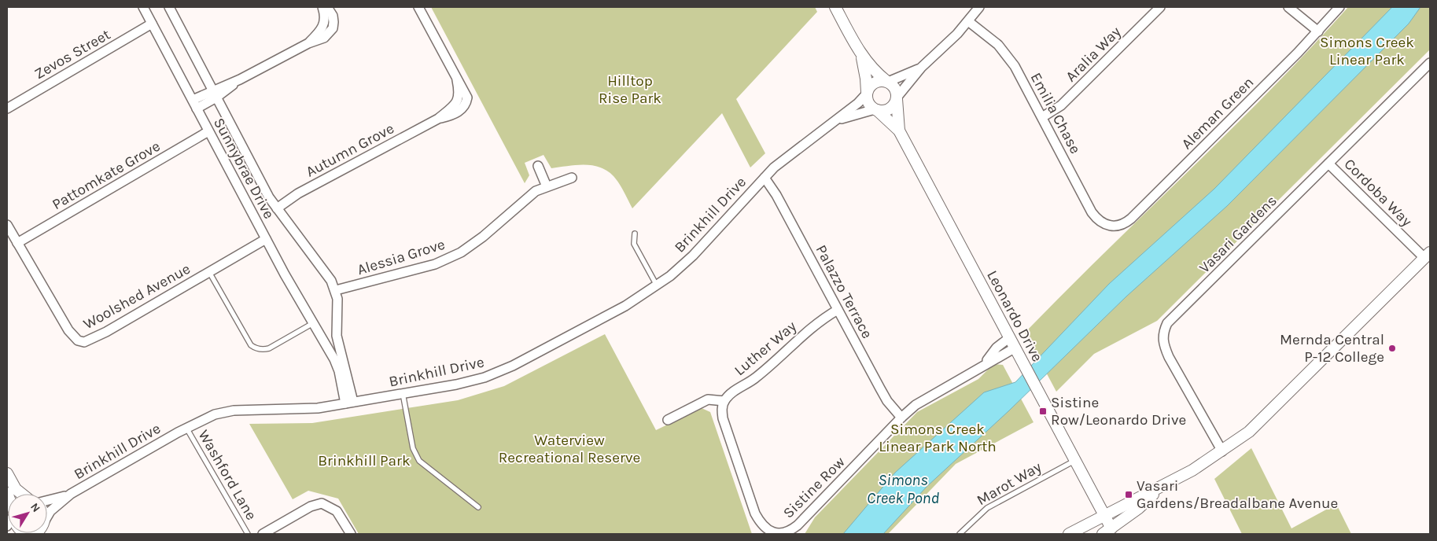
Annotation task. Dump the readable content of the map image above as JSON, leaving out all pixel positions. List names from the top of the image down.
{
  "streets": {
    "street": [
      "Zevos Street",
      "Aralia Way",
      "Emilia Chase",
      "Aleman Green",
      "Autumn Grove",
      "Sunnybrae Drive",
      "Pattomkate Grove",
      "Cordoba Way",
      "Brinkhill Drive",
      "Vasari Gardens",
      "Alessia Grove",
      "Palazzo Terrace",
      "Woolshed Avenue",
      "Leonardo Drive",
      "Luther Way",
      "Sistine Row"
    ],
    "lane": ["Washford Lane", "Marot Way"]
  },
  "crossings": [
    ["Zevos Street", "Sunnybrae Drive"],
    ["Aralia Way", "Emilia Chase"],
    ["Emilia Chase", "Aleman Green"],
    ["Autumn Grove", "Sunnybrae Drive"],
    ["Sunnybrae Drive", "Pattomkate Grove"],
    ["Sunnybrae Drive", "Brinkhill Drive"],
    ["Sunnybrae Drive", "Alessia Grove"],
    ["Sunnybrae Drive", "Woolshed Avenue"],
    ["Pattomkate Grove", "Woolshed Avenue"],
    ["Cordoba Way", "Vasari Gardens"],
    ["Brinkhill Drive", "Palazzo Terrace"],
    ["Brinkhill Drive", "Leonardo Drive"],
    ["Brinkhill Drive", "Washford Lane"],
    ["Palazzo Terrace", "Luther Way"],
    ["Palazzo Terrace", "Sistine Row"],
    ["Leonardo Drive", "Marot Way"],
    ["Leonardo Drive", "Sistine Row"],
    ["Luther Way", "Sistine Row"]
  ],
  "water": ["Simons Creek Pond"],
  "parks": [
    "Simons Creek Linear Park",
    "Hilltop Rise Park",
    "Simons Creek Linear Park North",
    "Waterview Recreational Reserve",
    "Brinkhill Park"
  ],
  "places": {
    "other": ["Mernda Central P-12 College"],
    "transit": ["Sistine Row/Leonardo Drive", "Vasari Gardens/Breadalbane Avenue"]
  },
  "north": "top right"
}
